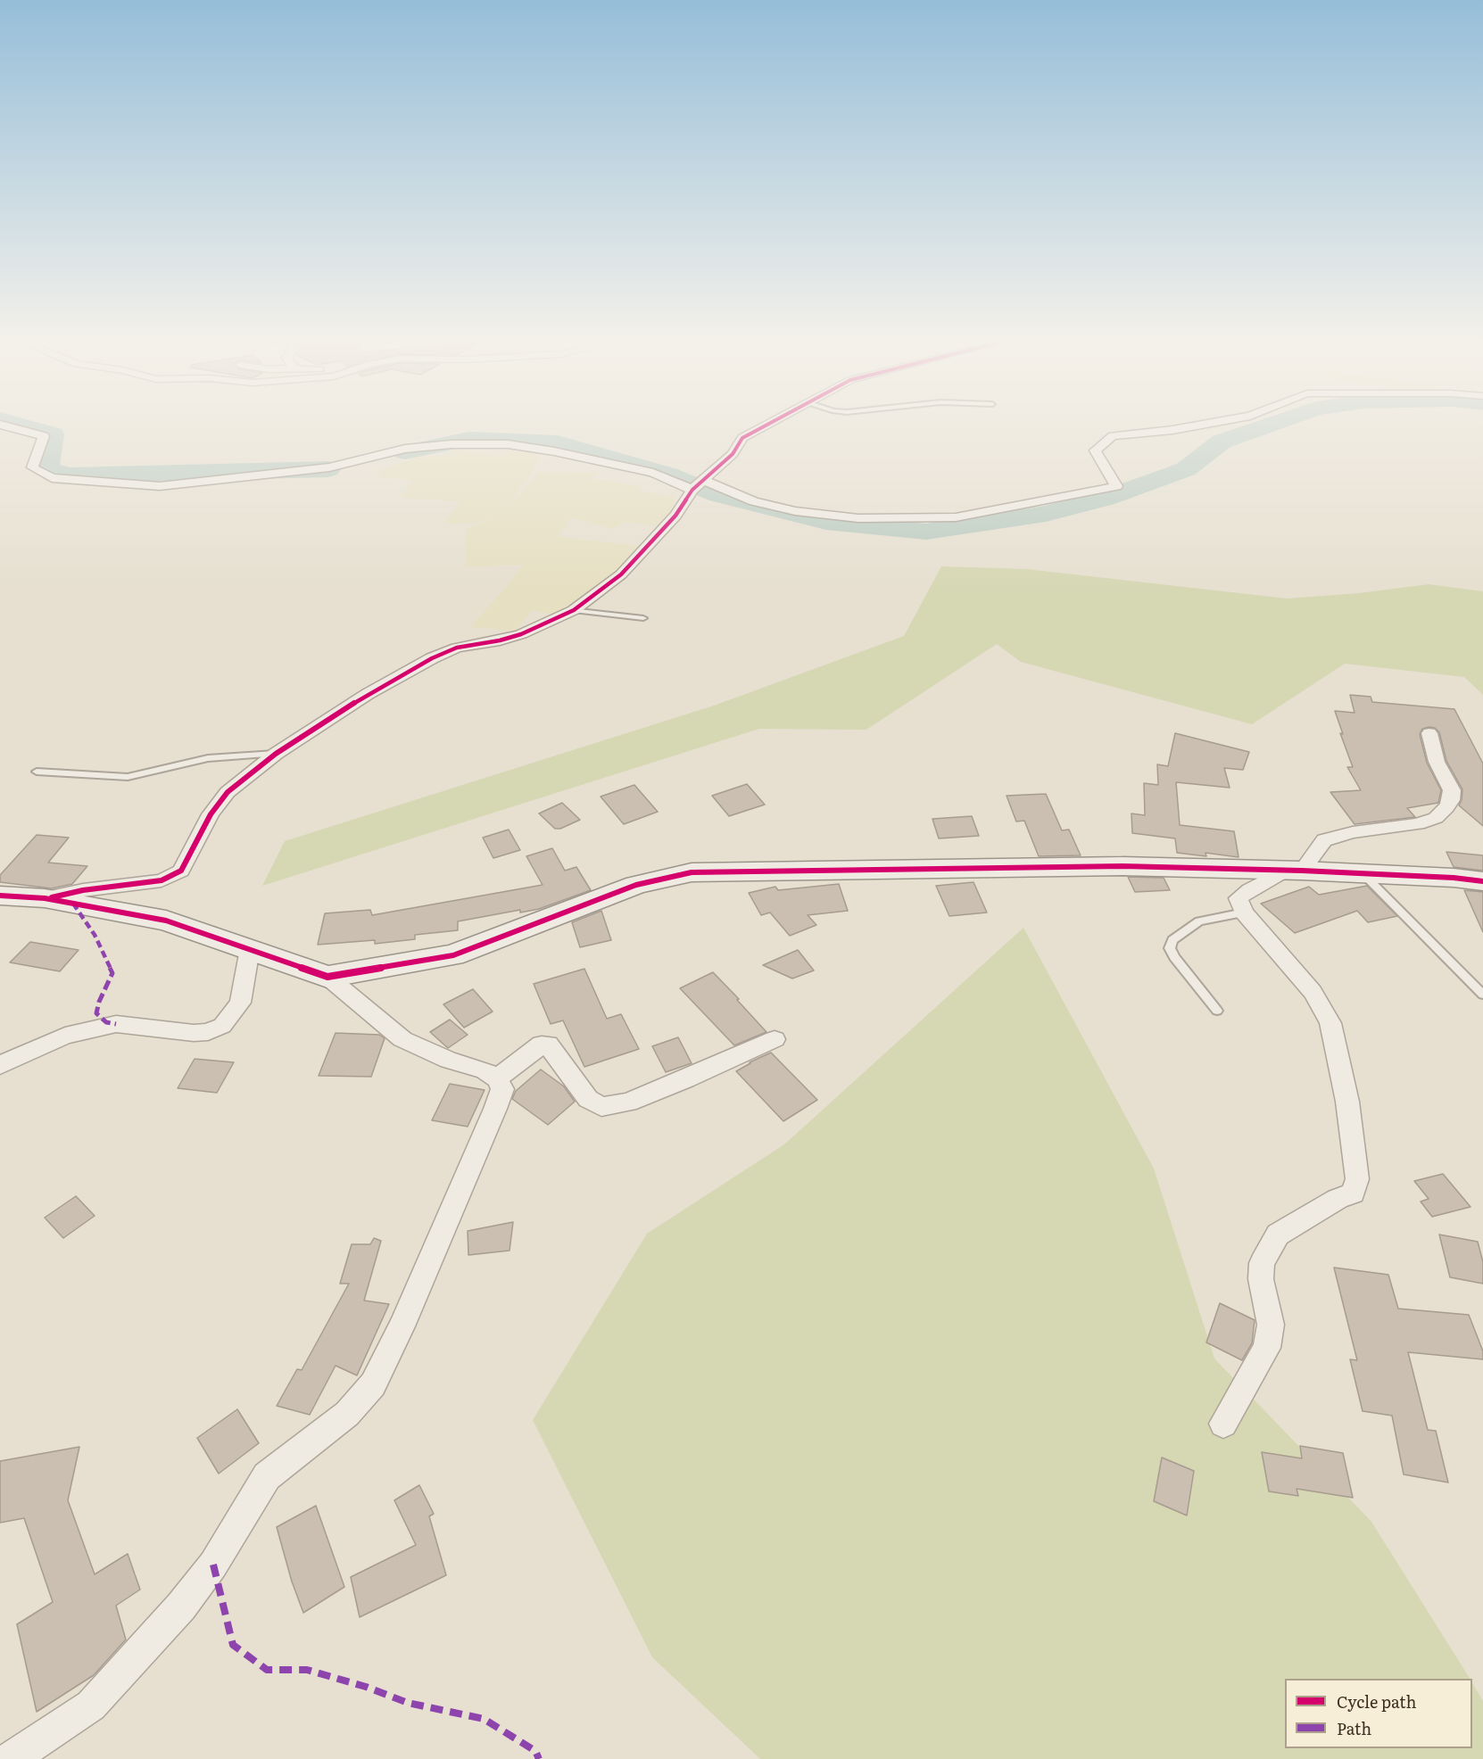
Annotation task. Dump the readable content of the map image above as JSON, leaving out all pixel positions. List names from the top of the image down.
{
  "legend": ["Cycle path", "Path"]
}
